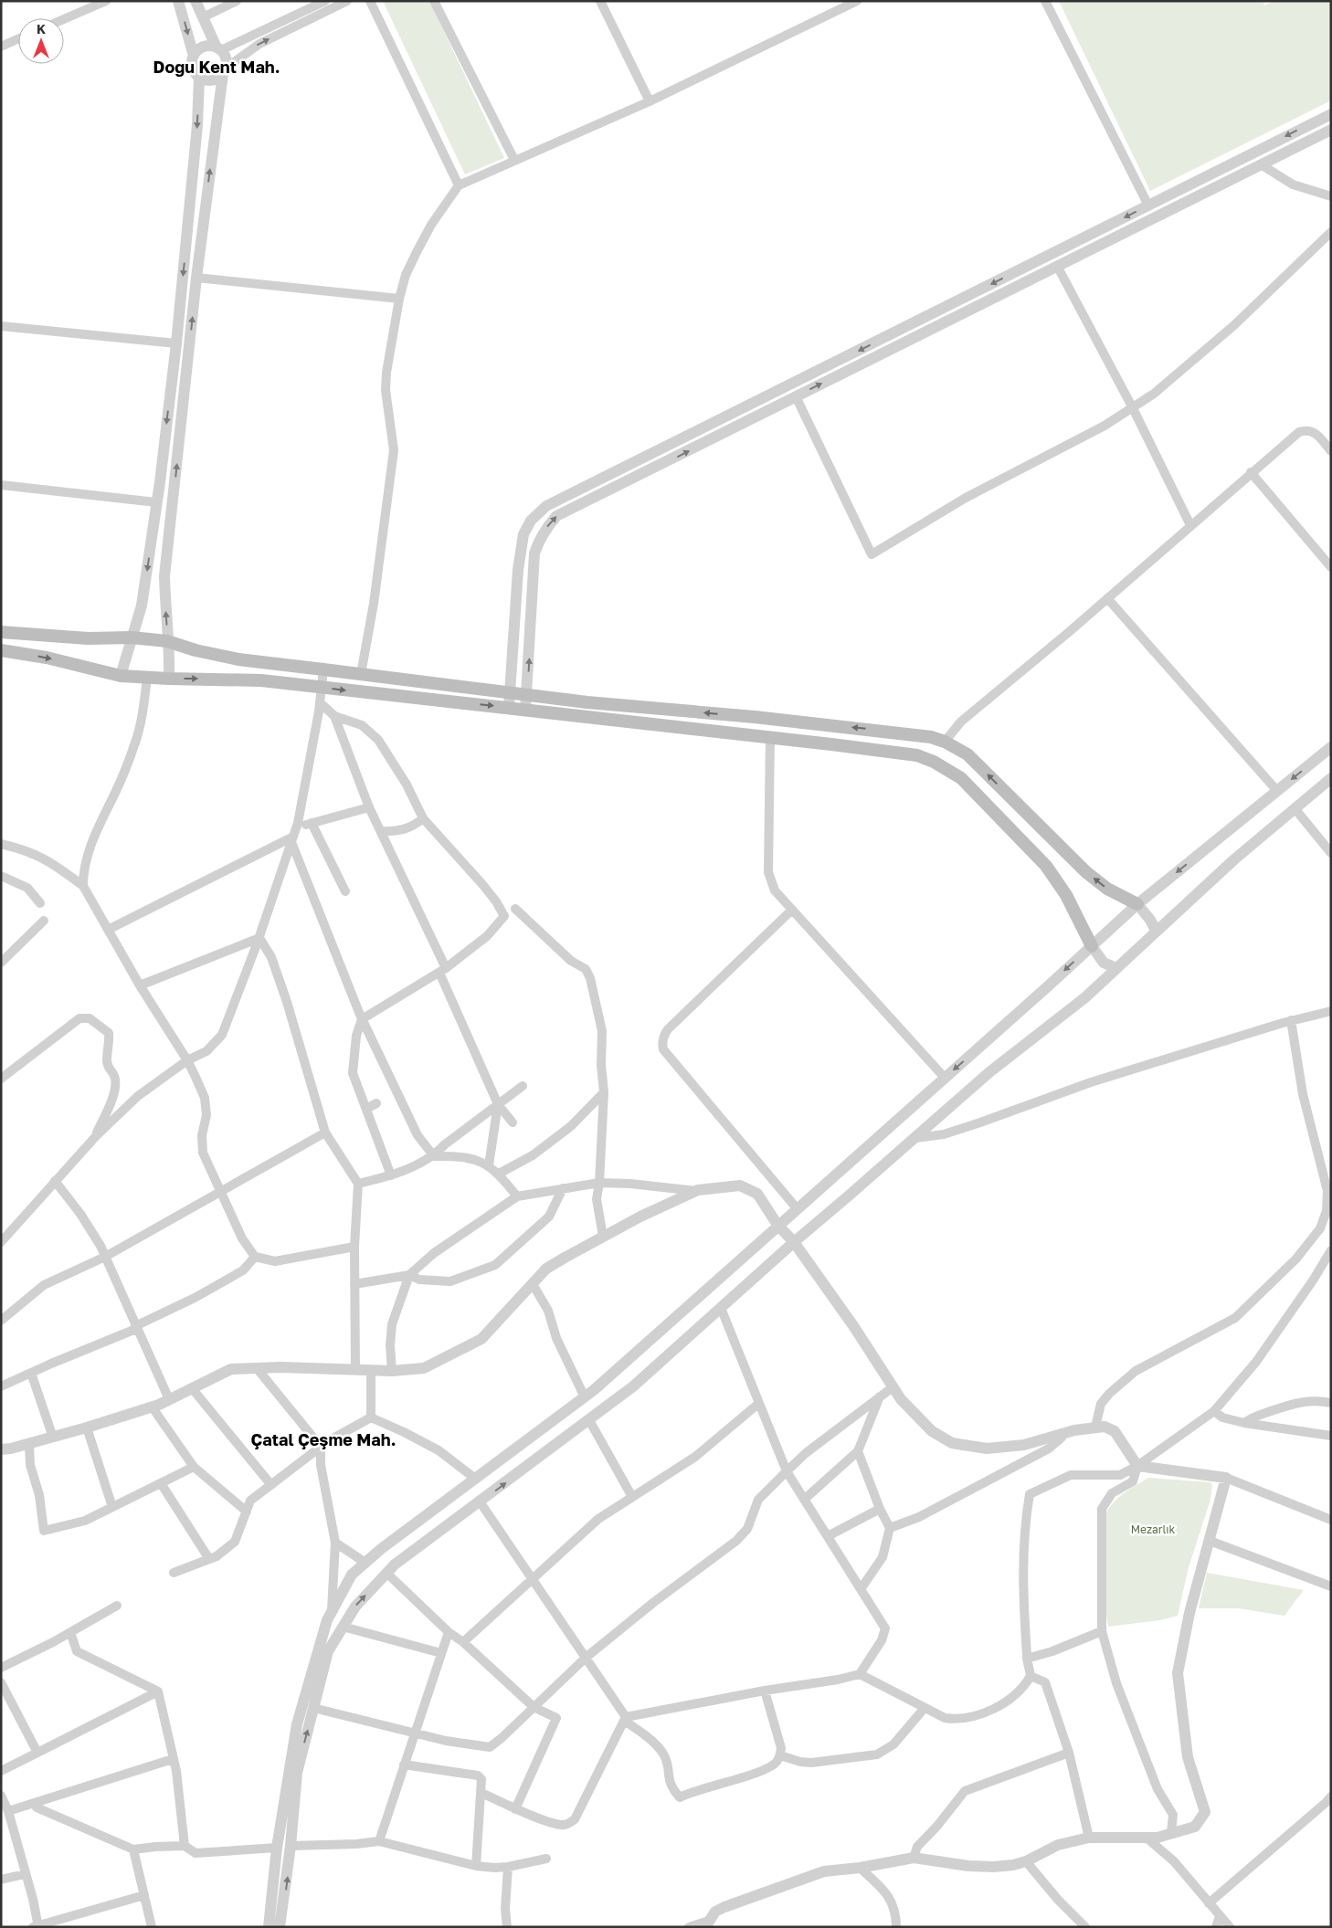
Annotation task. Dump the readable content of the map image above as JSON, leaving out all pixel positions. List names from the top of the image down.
{
  "districts": ["Doğu Kent Mah.", "Çatal Çeşme Mah."],
  "parks": ["Mezarlık"],
  "north": "top"
}
